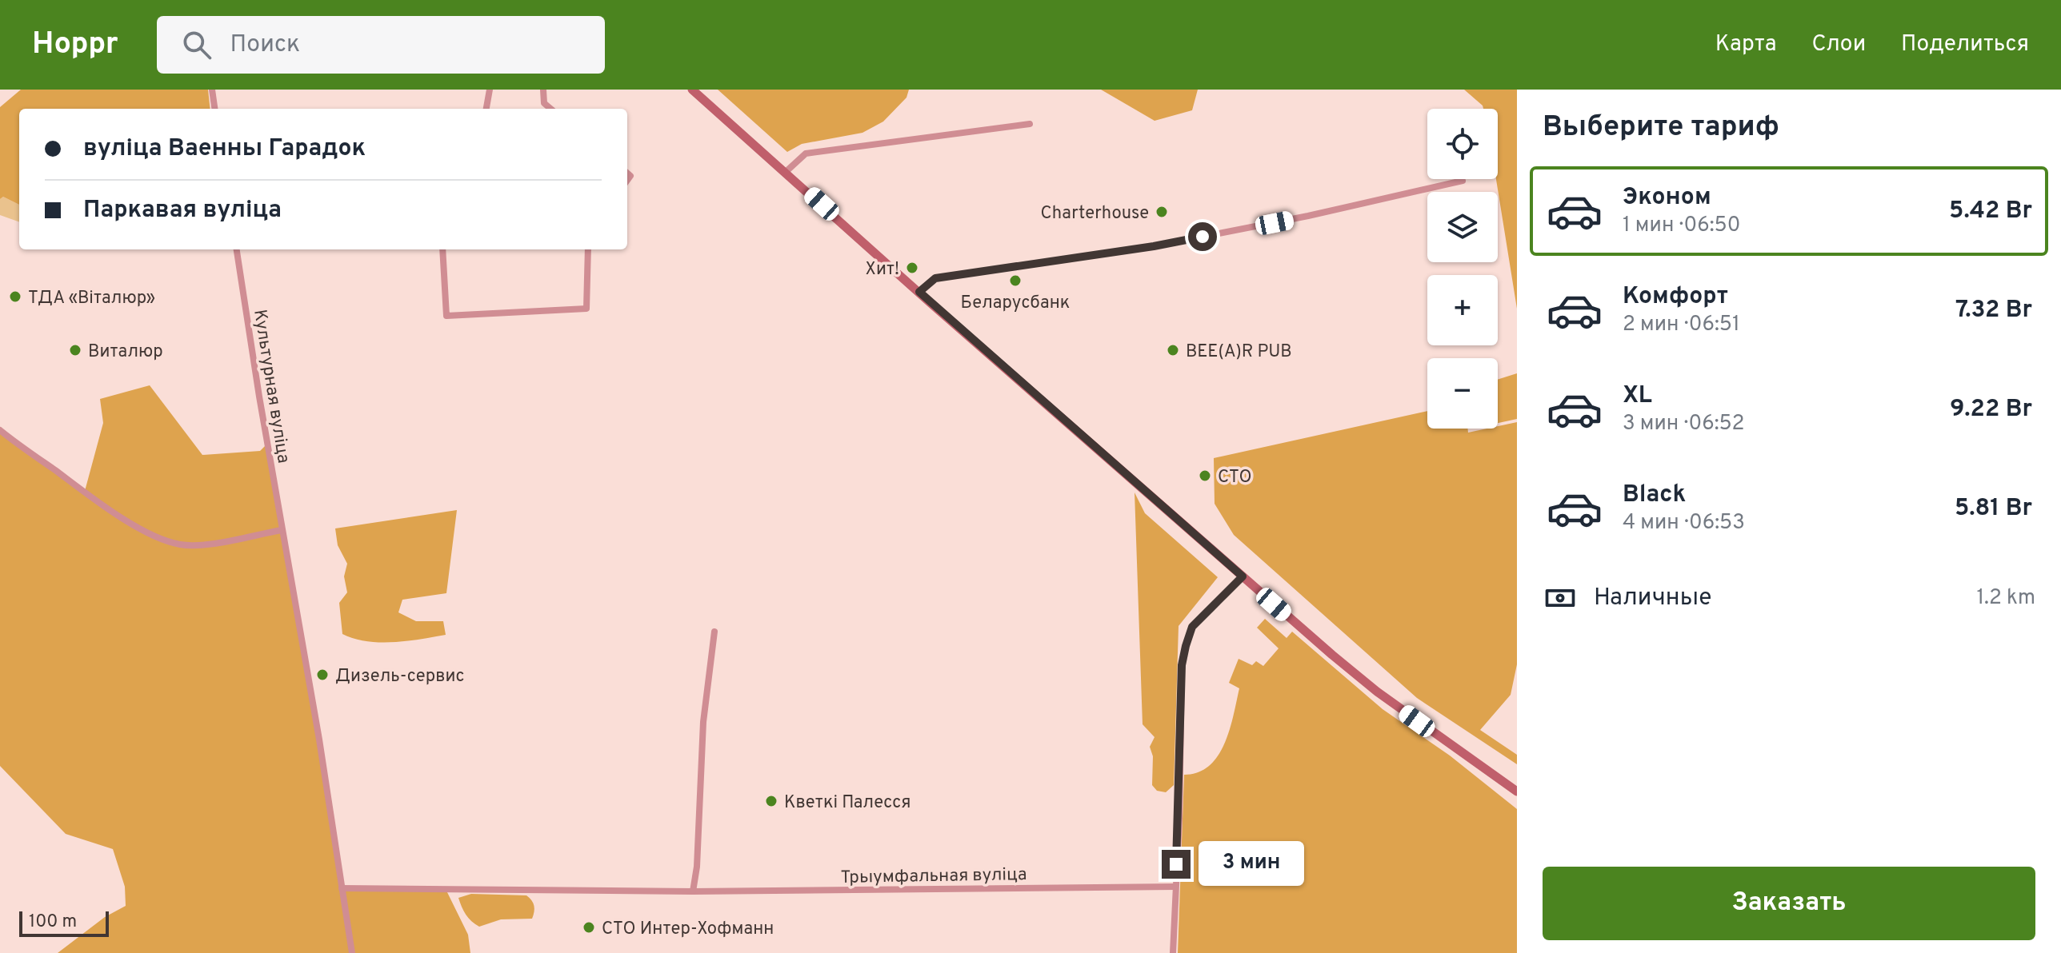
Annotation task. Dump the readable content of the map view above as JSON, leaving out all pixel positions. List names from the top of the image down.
{
  "streets": {
    "street": ["Культурная вуліца", "Трыумфальная вуліца"]
  },
  "crossings": [
    ["Культурная вуліца", "Трыумфальная вуліца"]
  ],
  "places": [
    "Charterhouse",
    "Хит!",
    "Беларусбанк",
    "ТДА «Віталюр»",
    "Виталюр",
    "BEE(A)R PUB",
    "СТО",
    "Дизель-сервис",
    "Кветкі Палесся",
    "СТО Интер-Хофманн"
  ],
  "scale_bar": "100 m",
  "page": {
    "header": "Hoppr",
    "search": "Поиск",
    "nav": ["Карта", "Слои", "Поделиться"],
    "heading": "Выберите тариф",
    "map_buttons": ["+", "−"],
    "banner": ["вуліца Ваенны Гарадок", "Паркавая вуліца"],
    "list": [
      {
        "name": "Эконом",
        "note": "1 мин · 06:50",
        "value": "5.42 Br"
      },
      {
        "name": "Комфорт",
        "note": "2 мин · 06:51",
        "value": "7.32 Br"
      },
      {
        "name": "XL",
        "note": "3 мин · 06:52",
        "value": "9.22 Br"
      },
      {
        "name": "Black",
        "note": "4 мин · 06:53",
        "value": "5.81 Br"
      }
    ],
    "pay": ["Наличные", "1.2 km"],
    "bubble": "3 мин",
    "buttons": "Заказать",
    "scale": "100 m"
  }
}
